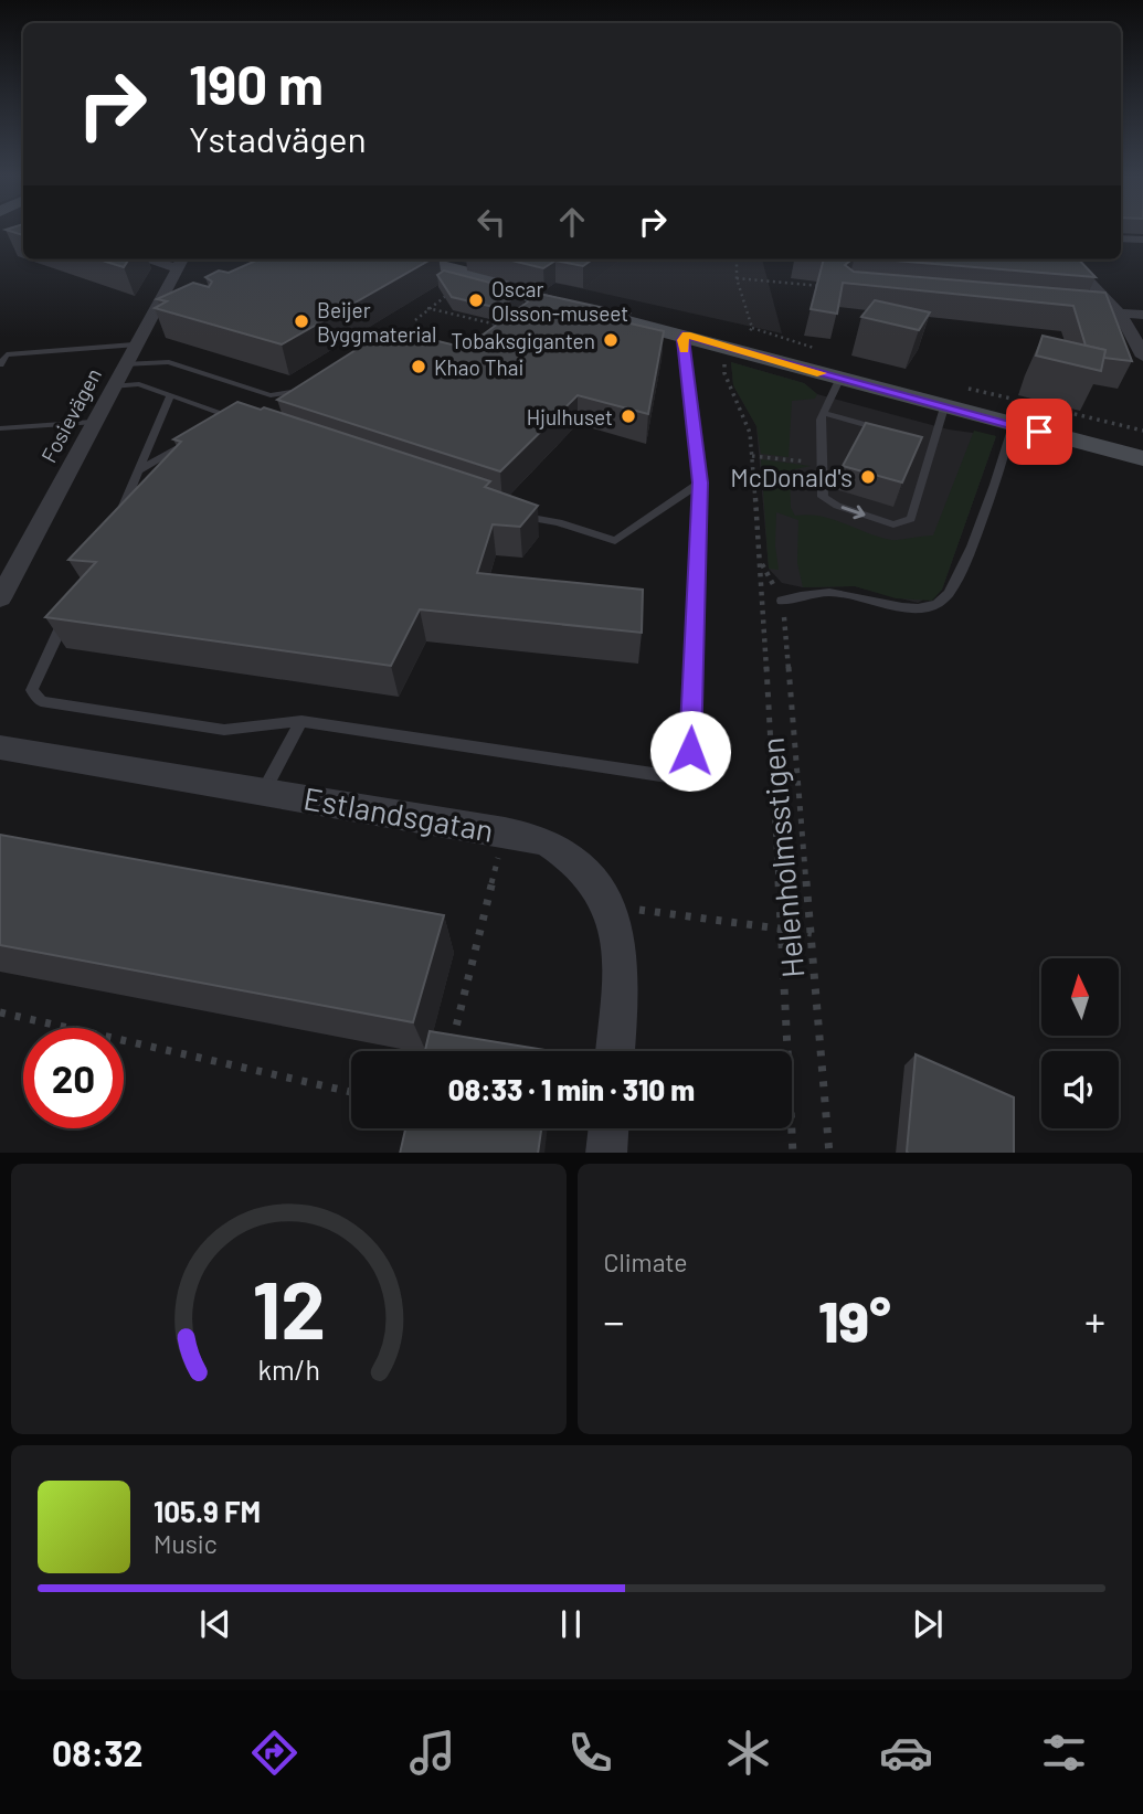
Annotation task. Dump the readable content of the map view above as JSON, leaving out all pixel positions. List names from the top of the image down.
{
  "streets": {
    "street": ["Fosievägen", "Estlandsgatan"],
    "path": ["Helenholmsstigen"]
  },
  "places": [
    "Oscar Olsson-museet",
    "Beijer Byggmaterial",
    "Tobaksgiganten",
    "Khao Thai",
    "Hjulhuset",
    "McDonald's"
  ],
  "north": "top",
  "page": {
    "turn": ["190 m", "Ystadvägen"],
    "limit": "20",
    "trip": "08:33 · 1 min · 310 m",
    "tile": "Climate",
    "heat": ["−", "19°", "+"],
    "song": ["105.9 FM", "Music"],
    "tabs": "08:32",
    "gauge": ["12", "km/h"]
  }
}
